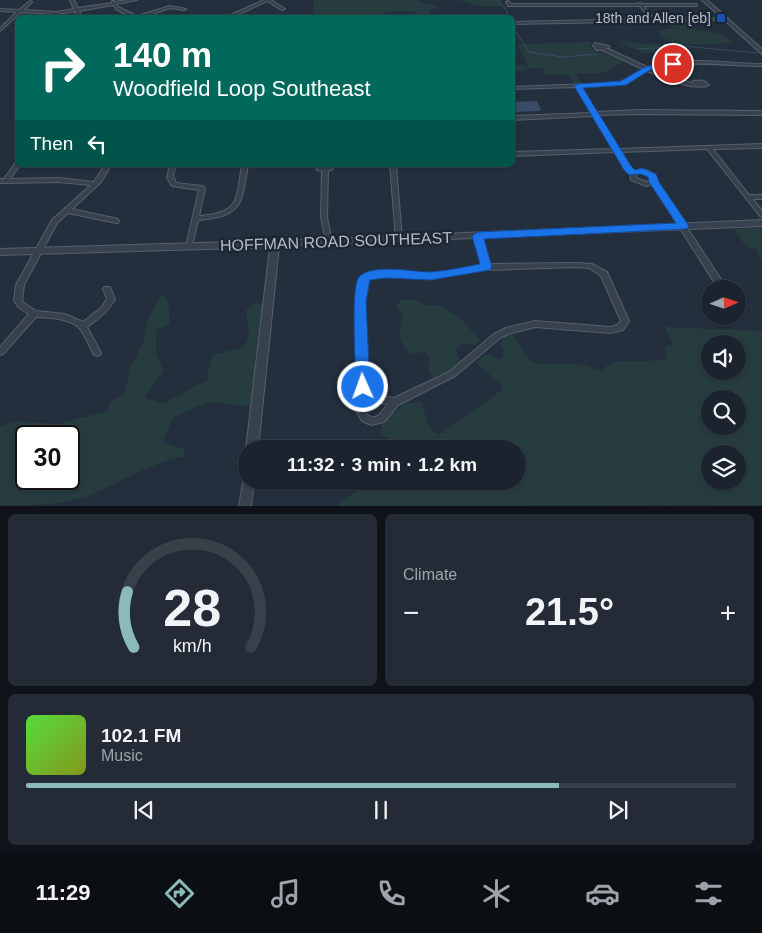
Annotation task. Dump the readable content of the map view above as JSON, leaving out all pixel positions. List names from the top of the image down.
{
  "streets": {
    "street": ["HOFFMAN ROAD SOUTHEAST"]
  },
  "places": {
    "transit": ["18th and Allen [eb]"]
  },
  "north": "right",
  "page": {
    "turn": ["140 m", "Woodfield Loop Southeast"],
    "then": "Then",
    "limit": "30",
    "trip": "11:32 · 3 min · 1.2 km",
    "tile": "Climate",
    "heat": ["−", "21.5°", "+"],
    "song": ["102.1 FM", "Music"],
    "tabs": "11:29",
    "gauge": ["28", "km/h"]
  }
}
